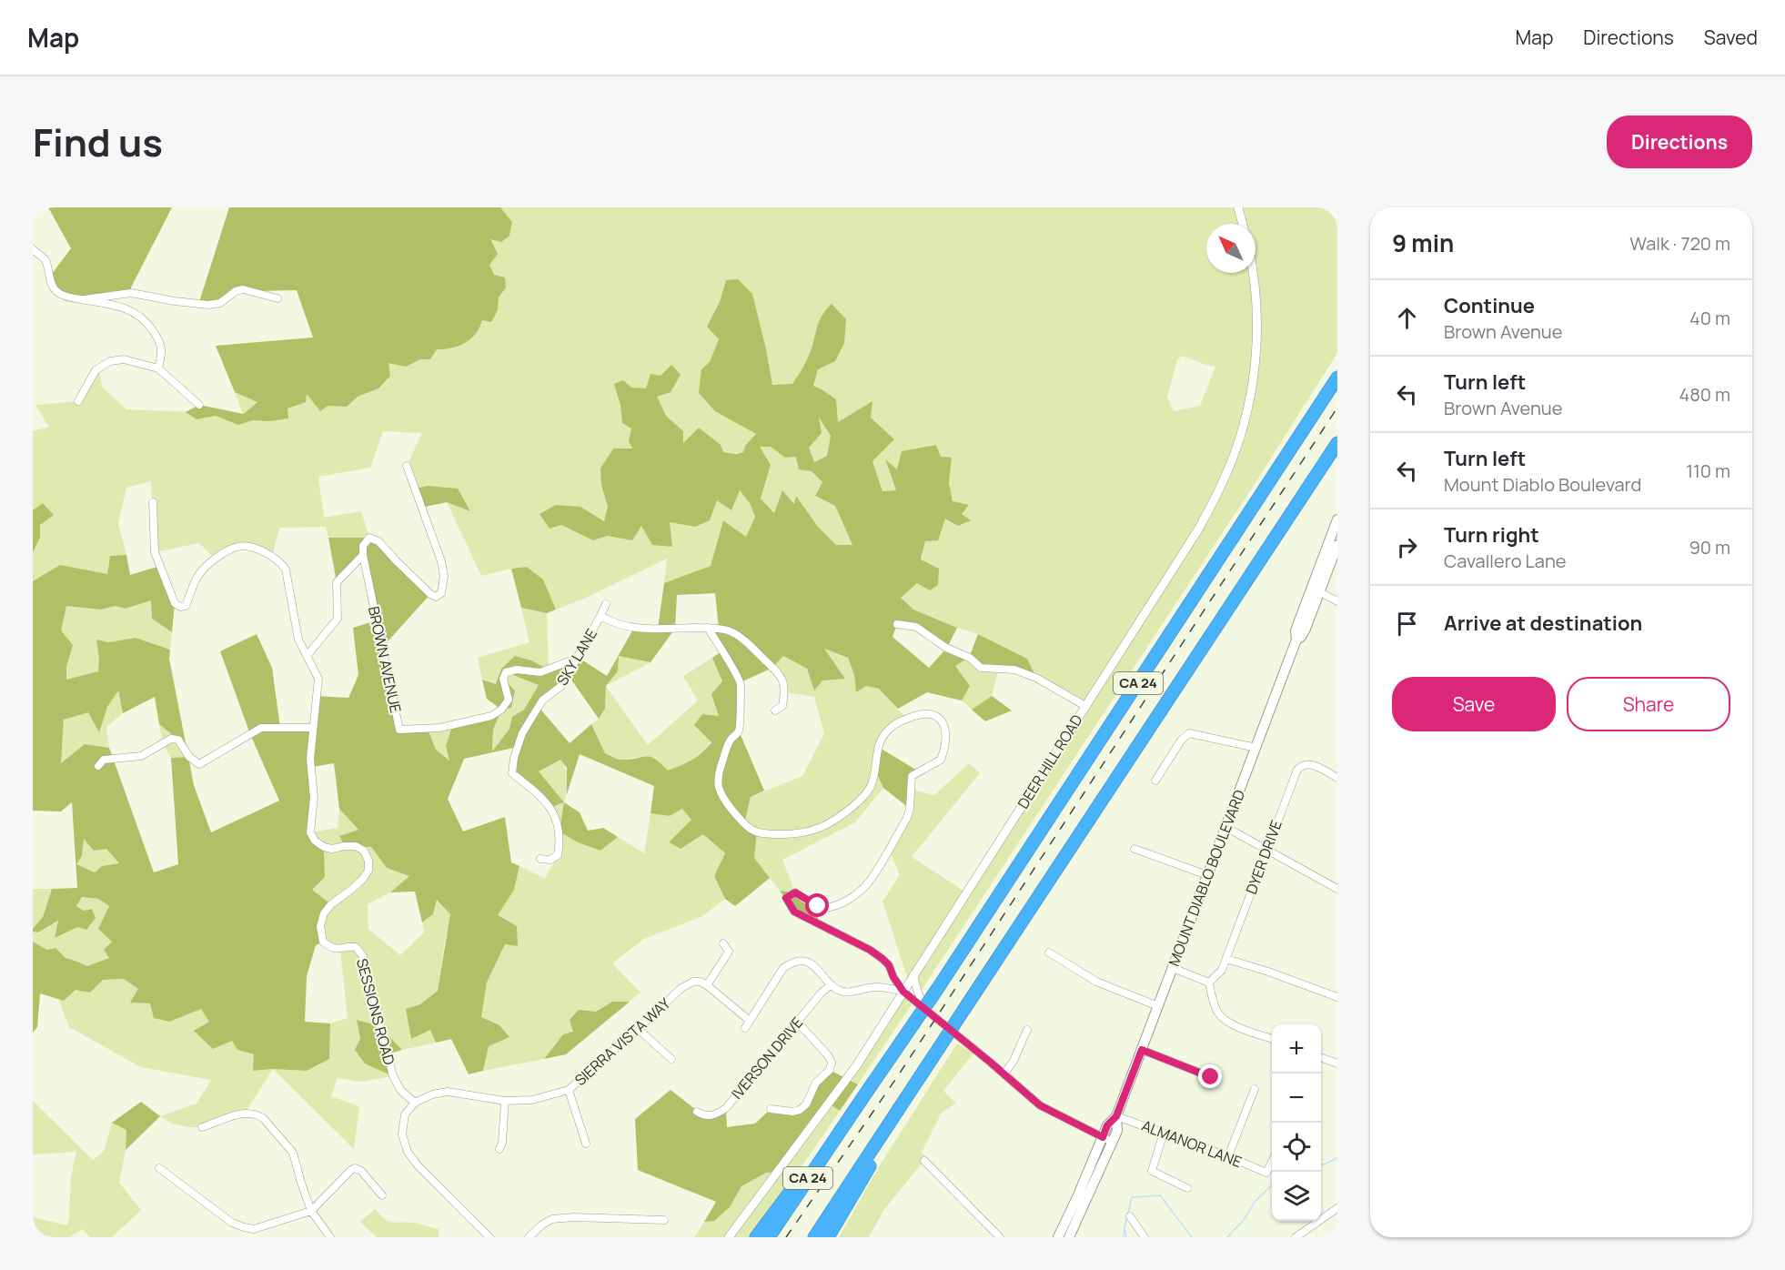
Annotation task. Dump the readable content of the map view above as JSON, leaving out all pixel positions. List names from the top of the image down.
{
  "streets": {
    "highway": ["CA 24"],
    "main road": ["MOUNT DIABLO BOULEVARD"],
    "street": [
      "SKY LANE",
      "BROWN AVENUE",
      "DEER HILL ROAD",
      "DYER DRIVE",
      "SESSIONS ROAD",
      "SIERRA VISTA WAY",
      "IVERSON DRIVE",
      "ALMANOR LANE"
    ]
  },
  "crossings": [
    ["SKY LANE", "BROWN AVENUE"],
    ["MOUNT DIABLO BOULEVARD", "ALMANOR LANE"],
    ["SESSIONS ROAD", "SIERRA VISTA WAY"]
  ],
  "north": "top left",
  "page": {
    "header": "Map",
    "nav": ["Map", "Directions", "Saved"],
    "title": "Find us",
    "buttons": [
      "Directions",
      ["Save", "Share"]
    ],
    "heading": ["9 min", "Walk · 720 m"],
    "list": [
      ["Continue", "Brown Avenue", "40 m"],
      ["Turn left", "Brown Avenue", "480 m"],
      ["Turn left", "Mount Diablo Boulevard", "110 m"],
      ["Turn right", "Cavallero Lane", "90 m"],
      "Arrive at destination"
    ],
    "map_buttons": ["+", "−"]
  }
}
